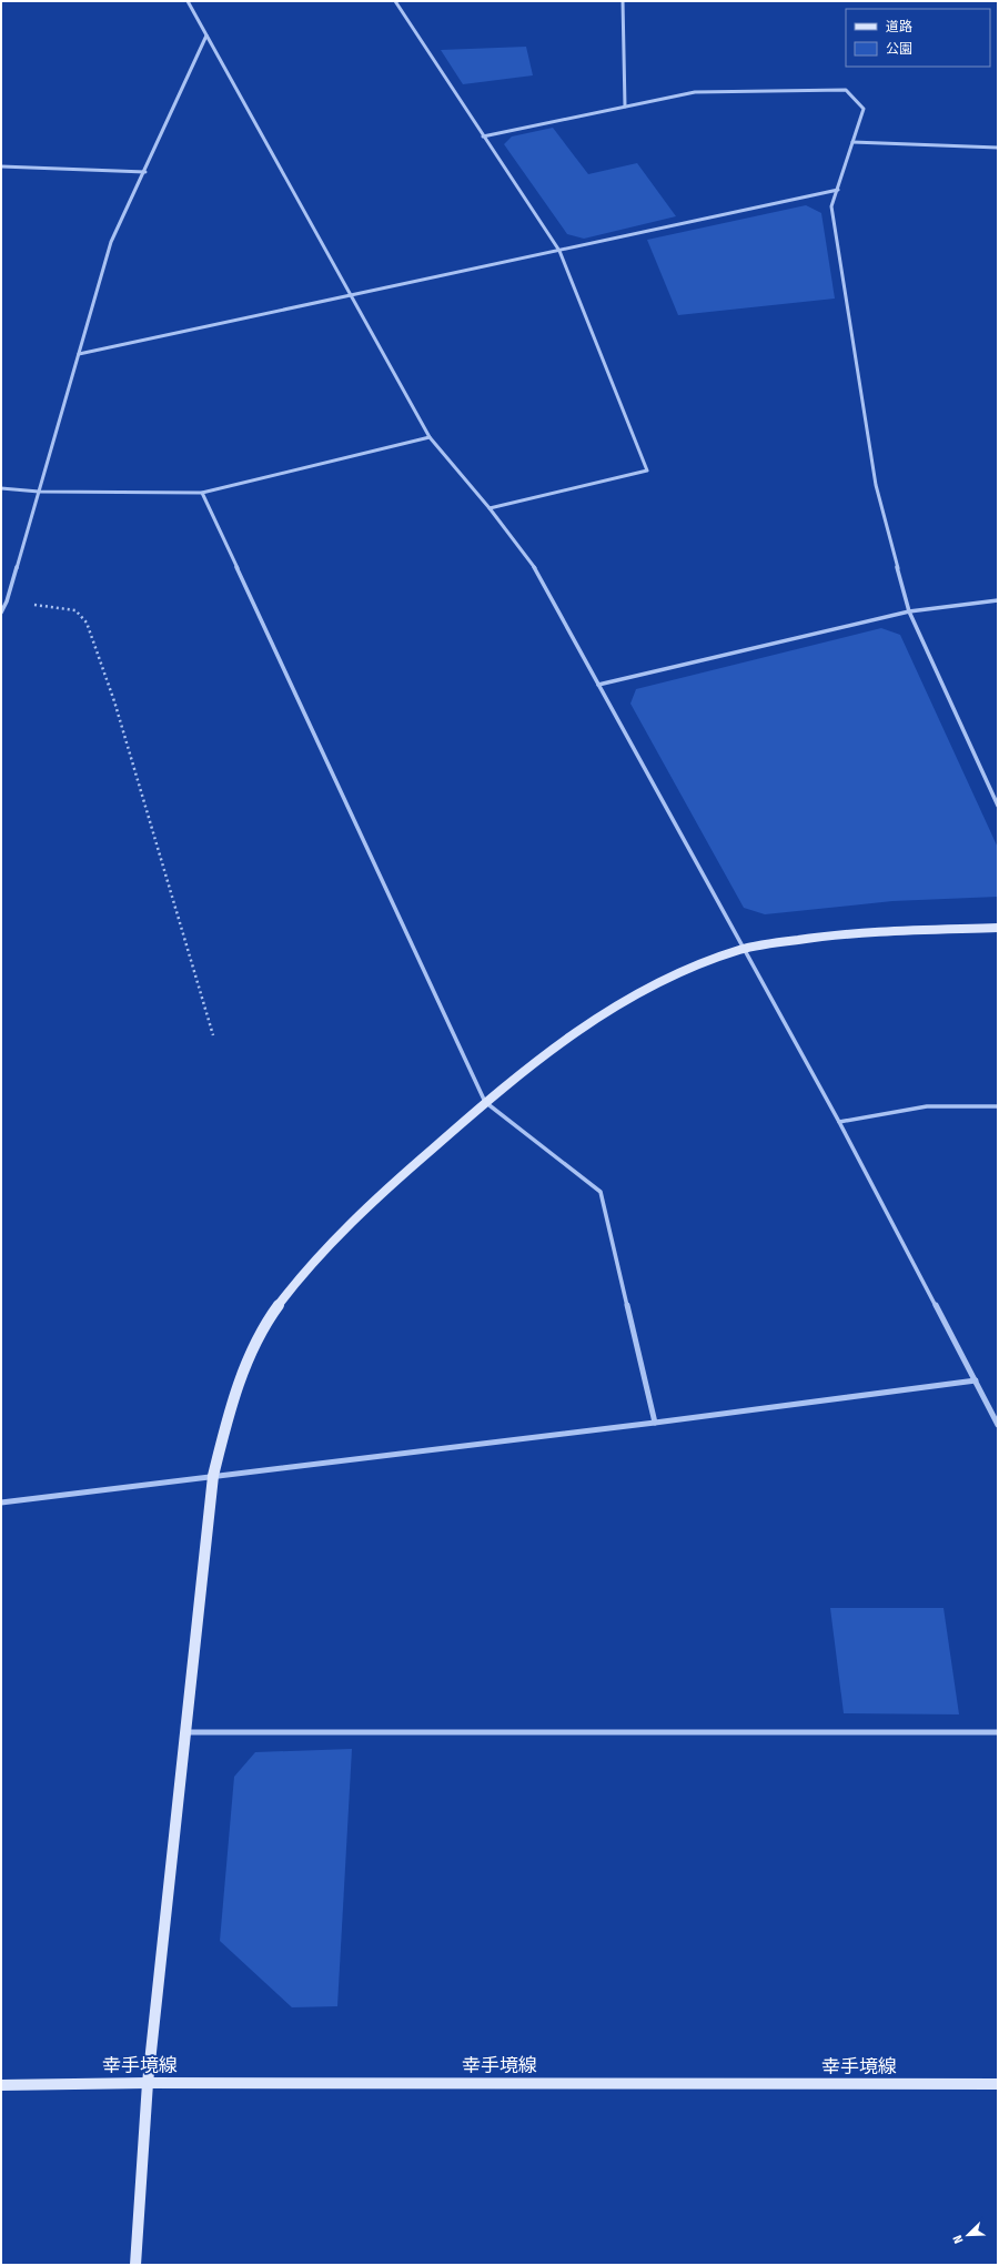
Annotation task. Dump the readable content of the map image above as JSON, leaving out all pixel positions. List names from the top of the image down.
{
  "streets": {
    "street": ["幸手境線"]
  },
  "legend": ["道路", "公園"],
  "north": "bottom left"
}
